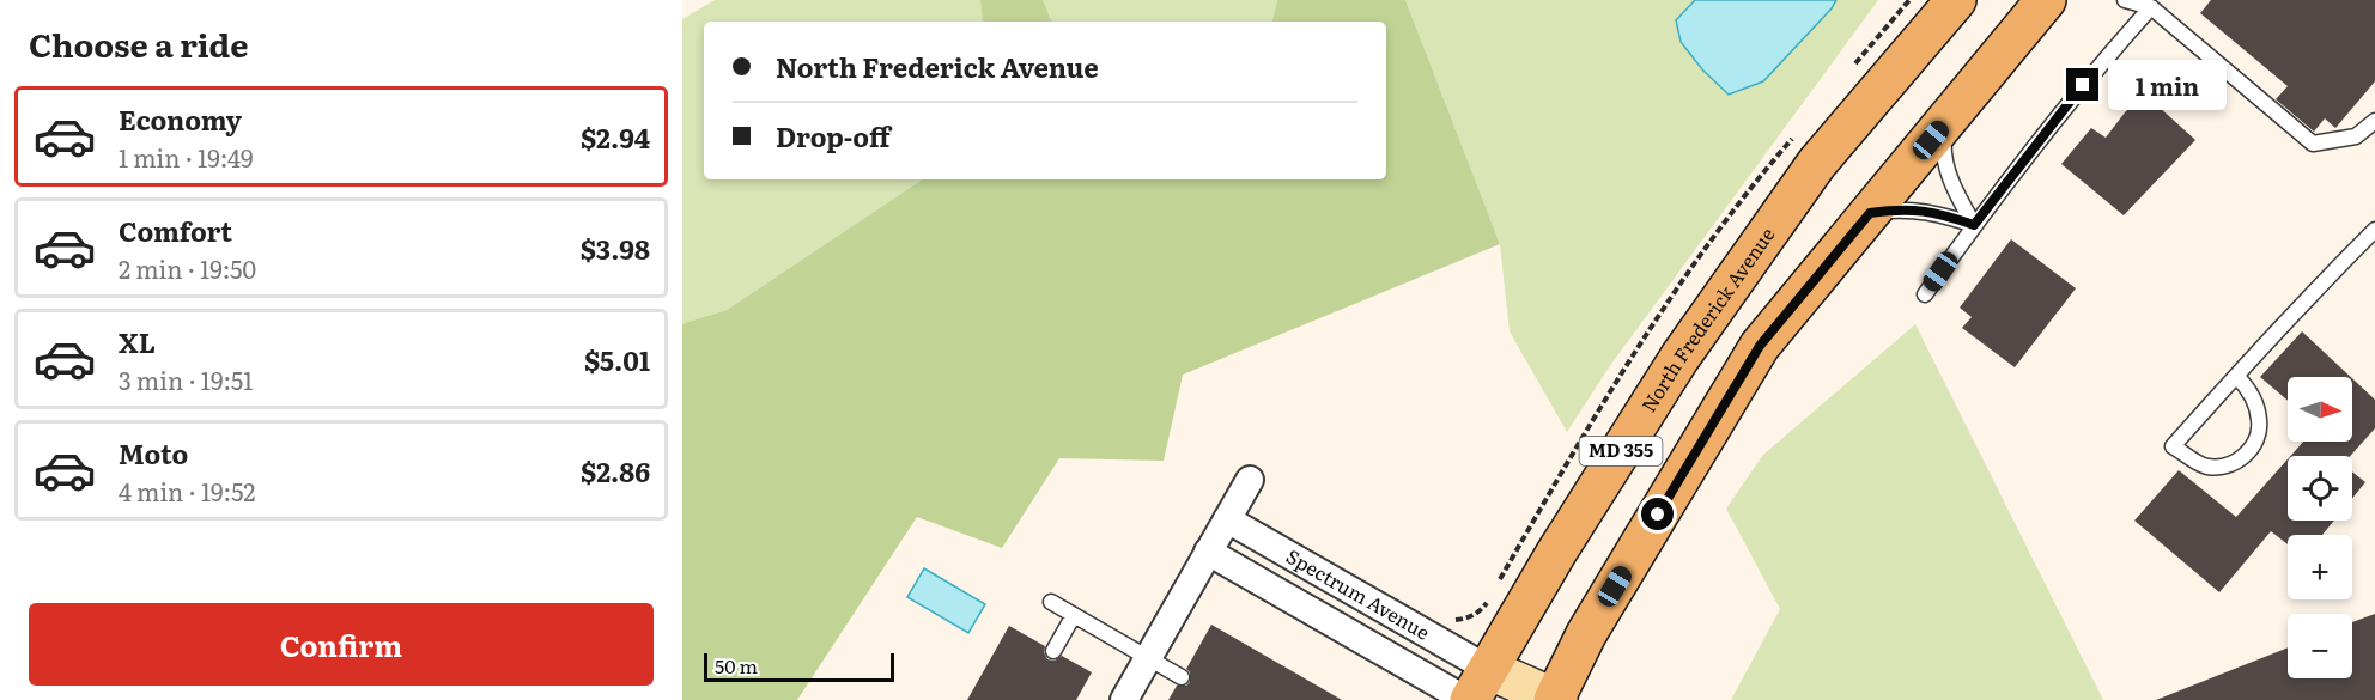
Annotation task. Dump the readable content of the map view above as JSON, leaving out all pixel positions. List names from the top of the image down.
{
  "streets": {
    "main road": ["North Frederick Avenue", "MD 355"],
    "street": ["Spectrum Avenue"]
  },
  "crossings": [
    ["North Frederick Avenue", "Spectrum Avenue"]
  ],
  "scale_bar": "50 m",
  "north": "right",
  "page": {
    "heading": "Choose a ride",
    "banner": ["North Frederick Avenue", "Drop-off"],
    "bubble": "1 min",
    "list": [
      {
        "name": "Economy",
        "note": "1 min · 19:49",
        "value": "$2.94"
      },
      {
        "name": "Comfort",
        "note": "2 min · 19:50",
        "value": "$3.98"
      },
      {
        "name": "XL",
        "note": "3 min · 19:51",
        "value": "$5.01"
      },
      {
        "name": "Moto",
        "note": "4 min · 19:52",
        "value": "$2.86"
      }
    ],
    "map_buttons": ["+", "−"],
    "buttons": "Confirm",
    "scale": "50 m"
  }
}
